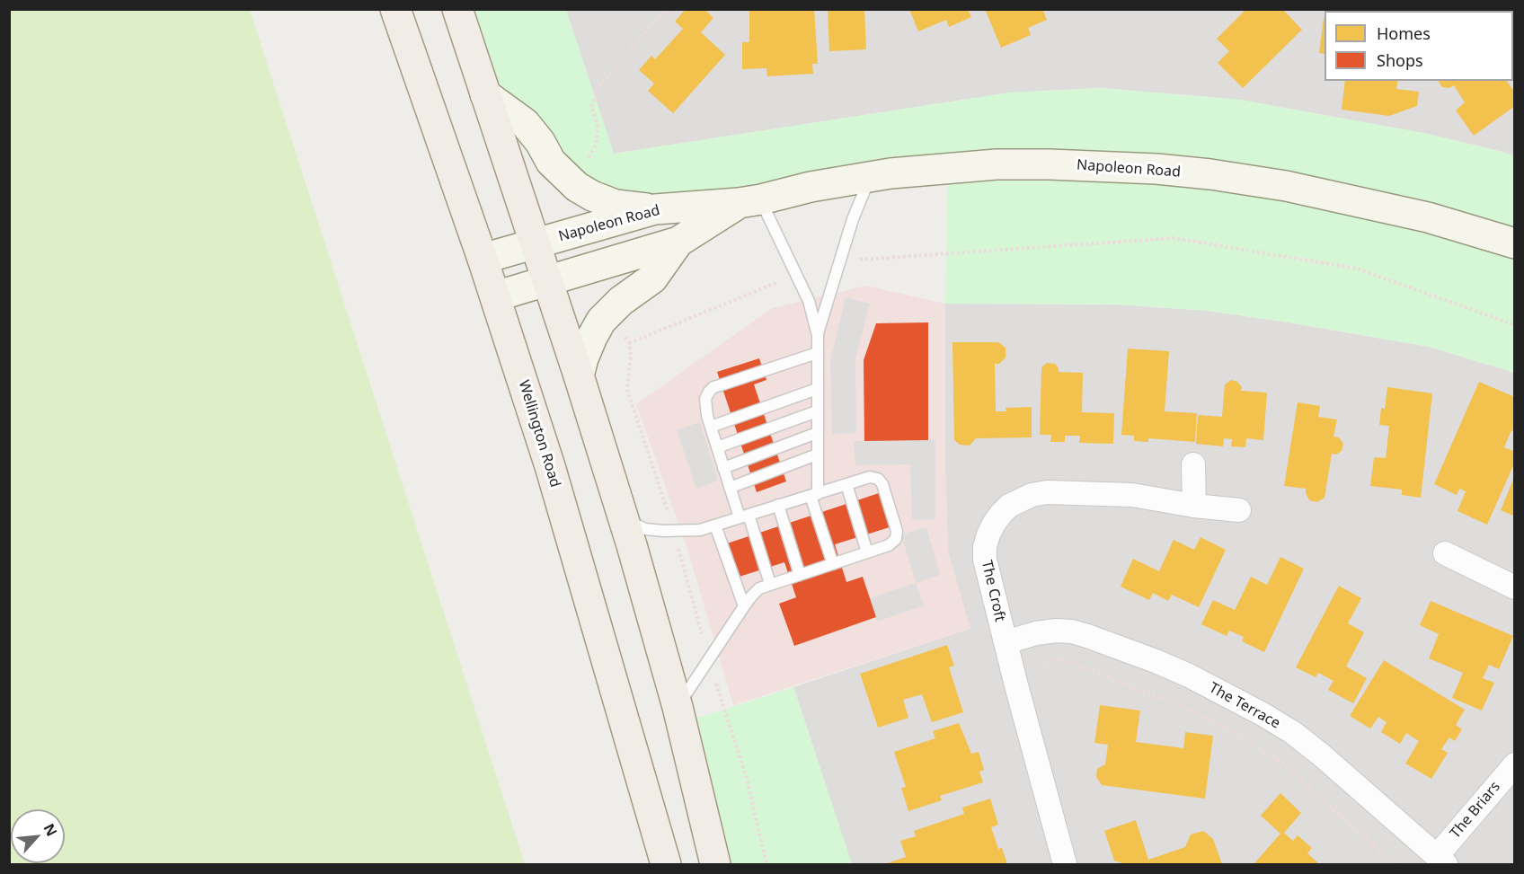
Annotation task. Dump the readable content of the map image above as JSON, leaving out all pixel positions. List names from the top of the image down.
{
  "streets": {
    "main road": ["Napoleon Road", "Wellington Road"],
    "street": ["The Croft", "The Terrace", "The Briars"]
  },
  "crossings": [
    ["Napoleon Road", "Wellington Road"],
    ["The Croft", "The Terrace"],
    ["The Terrace", "The Briars"]
  ],
  "legend": ["Homes", "Shops"],
  "north": "top right"
}
